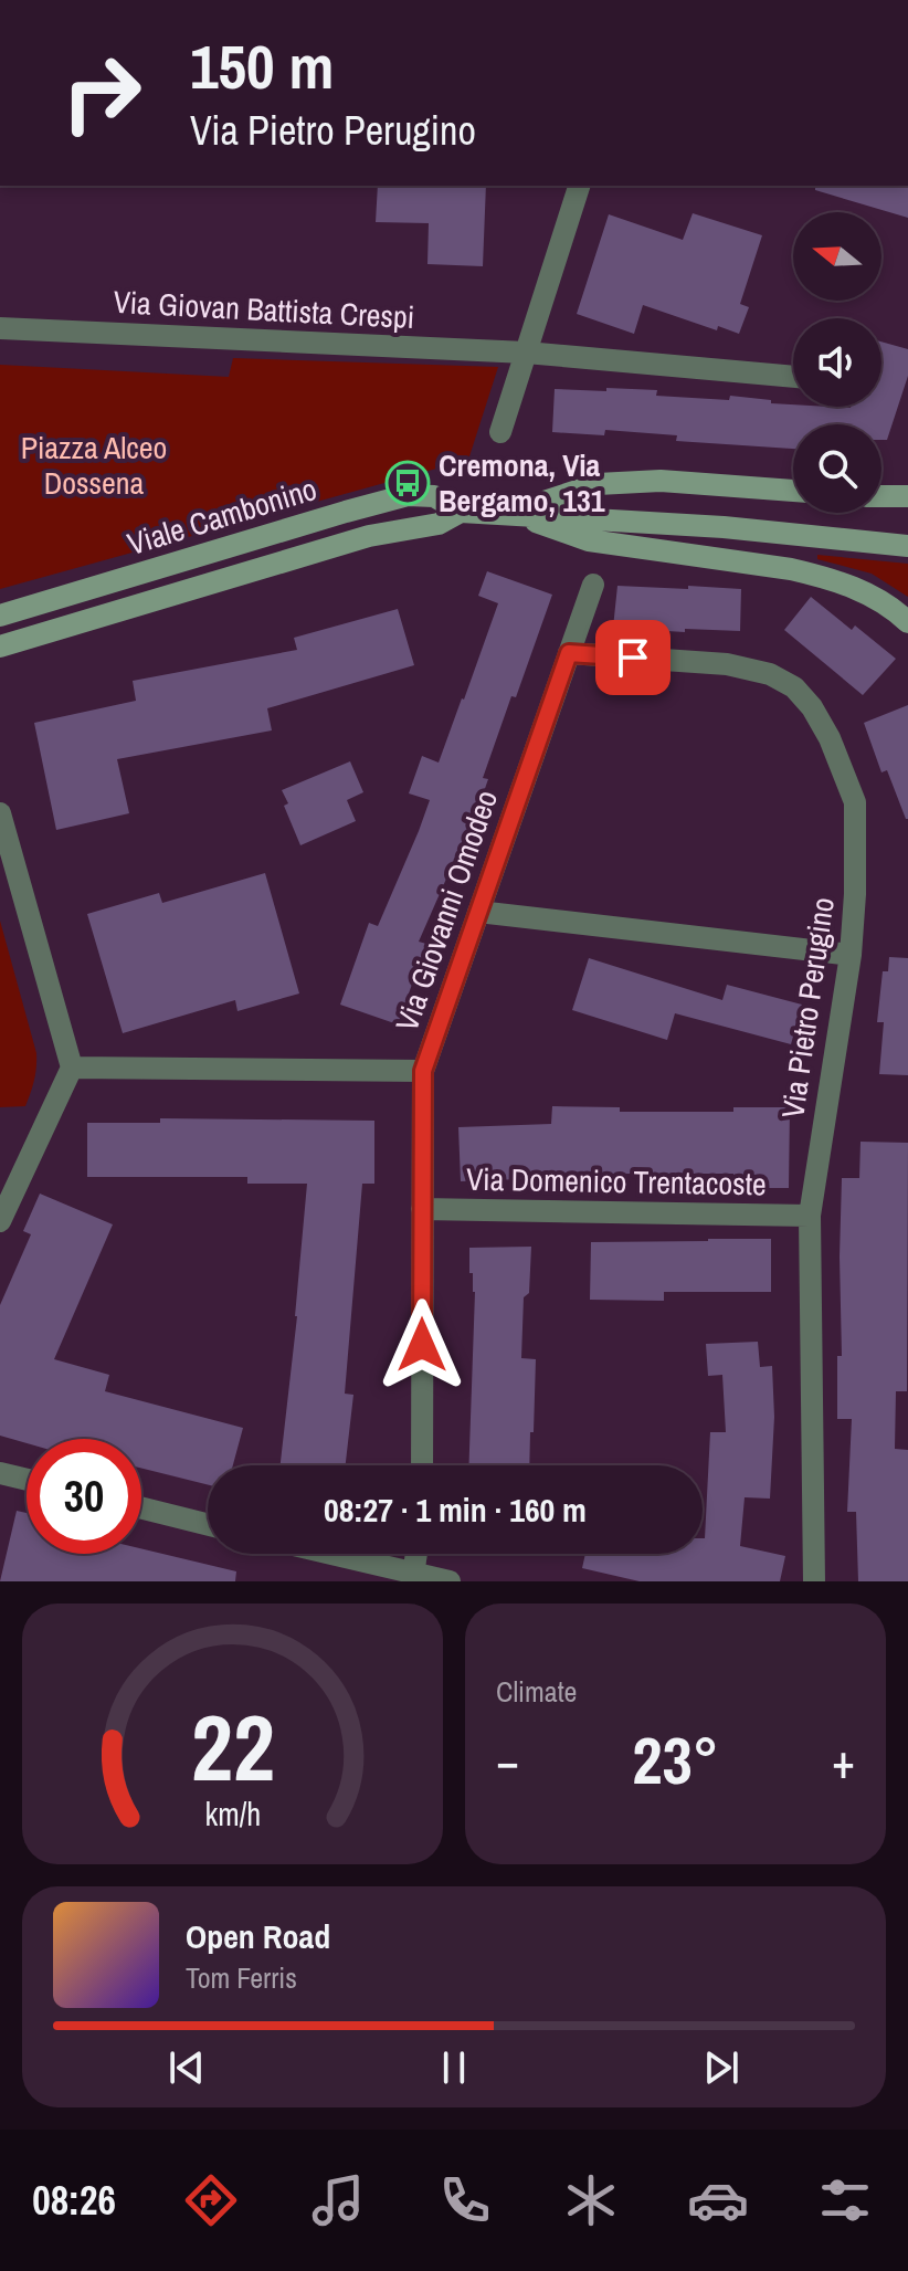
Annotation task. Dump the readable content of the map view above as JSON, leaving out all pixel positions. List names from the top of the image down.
{
  "streets": {
    "street": [
      "Via Giovan Battista Crespi",
      "Viale Cambonino",
      "Via Giovanni Omodeo",
      "Via Pietro Perugino",
      "Via Domenico Trentacoste"
    ]
  },
  "crossings": [
    ["Via Giovanni Omodeo", "Via Pietro Perugino"],
    ["Via Giovanni Omodeo", "Via Domenico Trentacoste"],
    ["Via Pietro Perugino", "Via Domenico Trentacoste"]
  ],
  "parks": ["Piazza Alceo Dossena"],
  "places": {
    "bus stop": ["Cremona, Via Bergamo, 131"]
  },
  "north": "left",
  "page": {
    "turn": ["150 m", "Via Pietro Perugino"],
    "limit": "30",
    "trip": "08:27 · 1 min · 160 m",
    "tile": "Climate",
    "heat": ["−", "23°", "+"],
    "song": ["Open Road", "Tom Ferris"],
    "tabs": "08:26",
    "gauge": ["22", "km/h"]
  }
}
